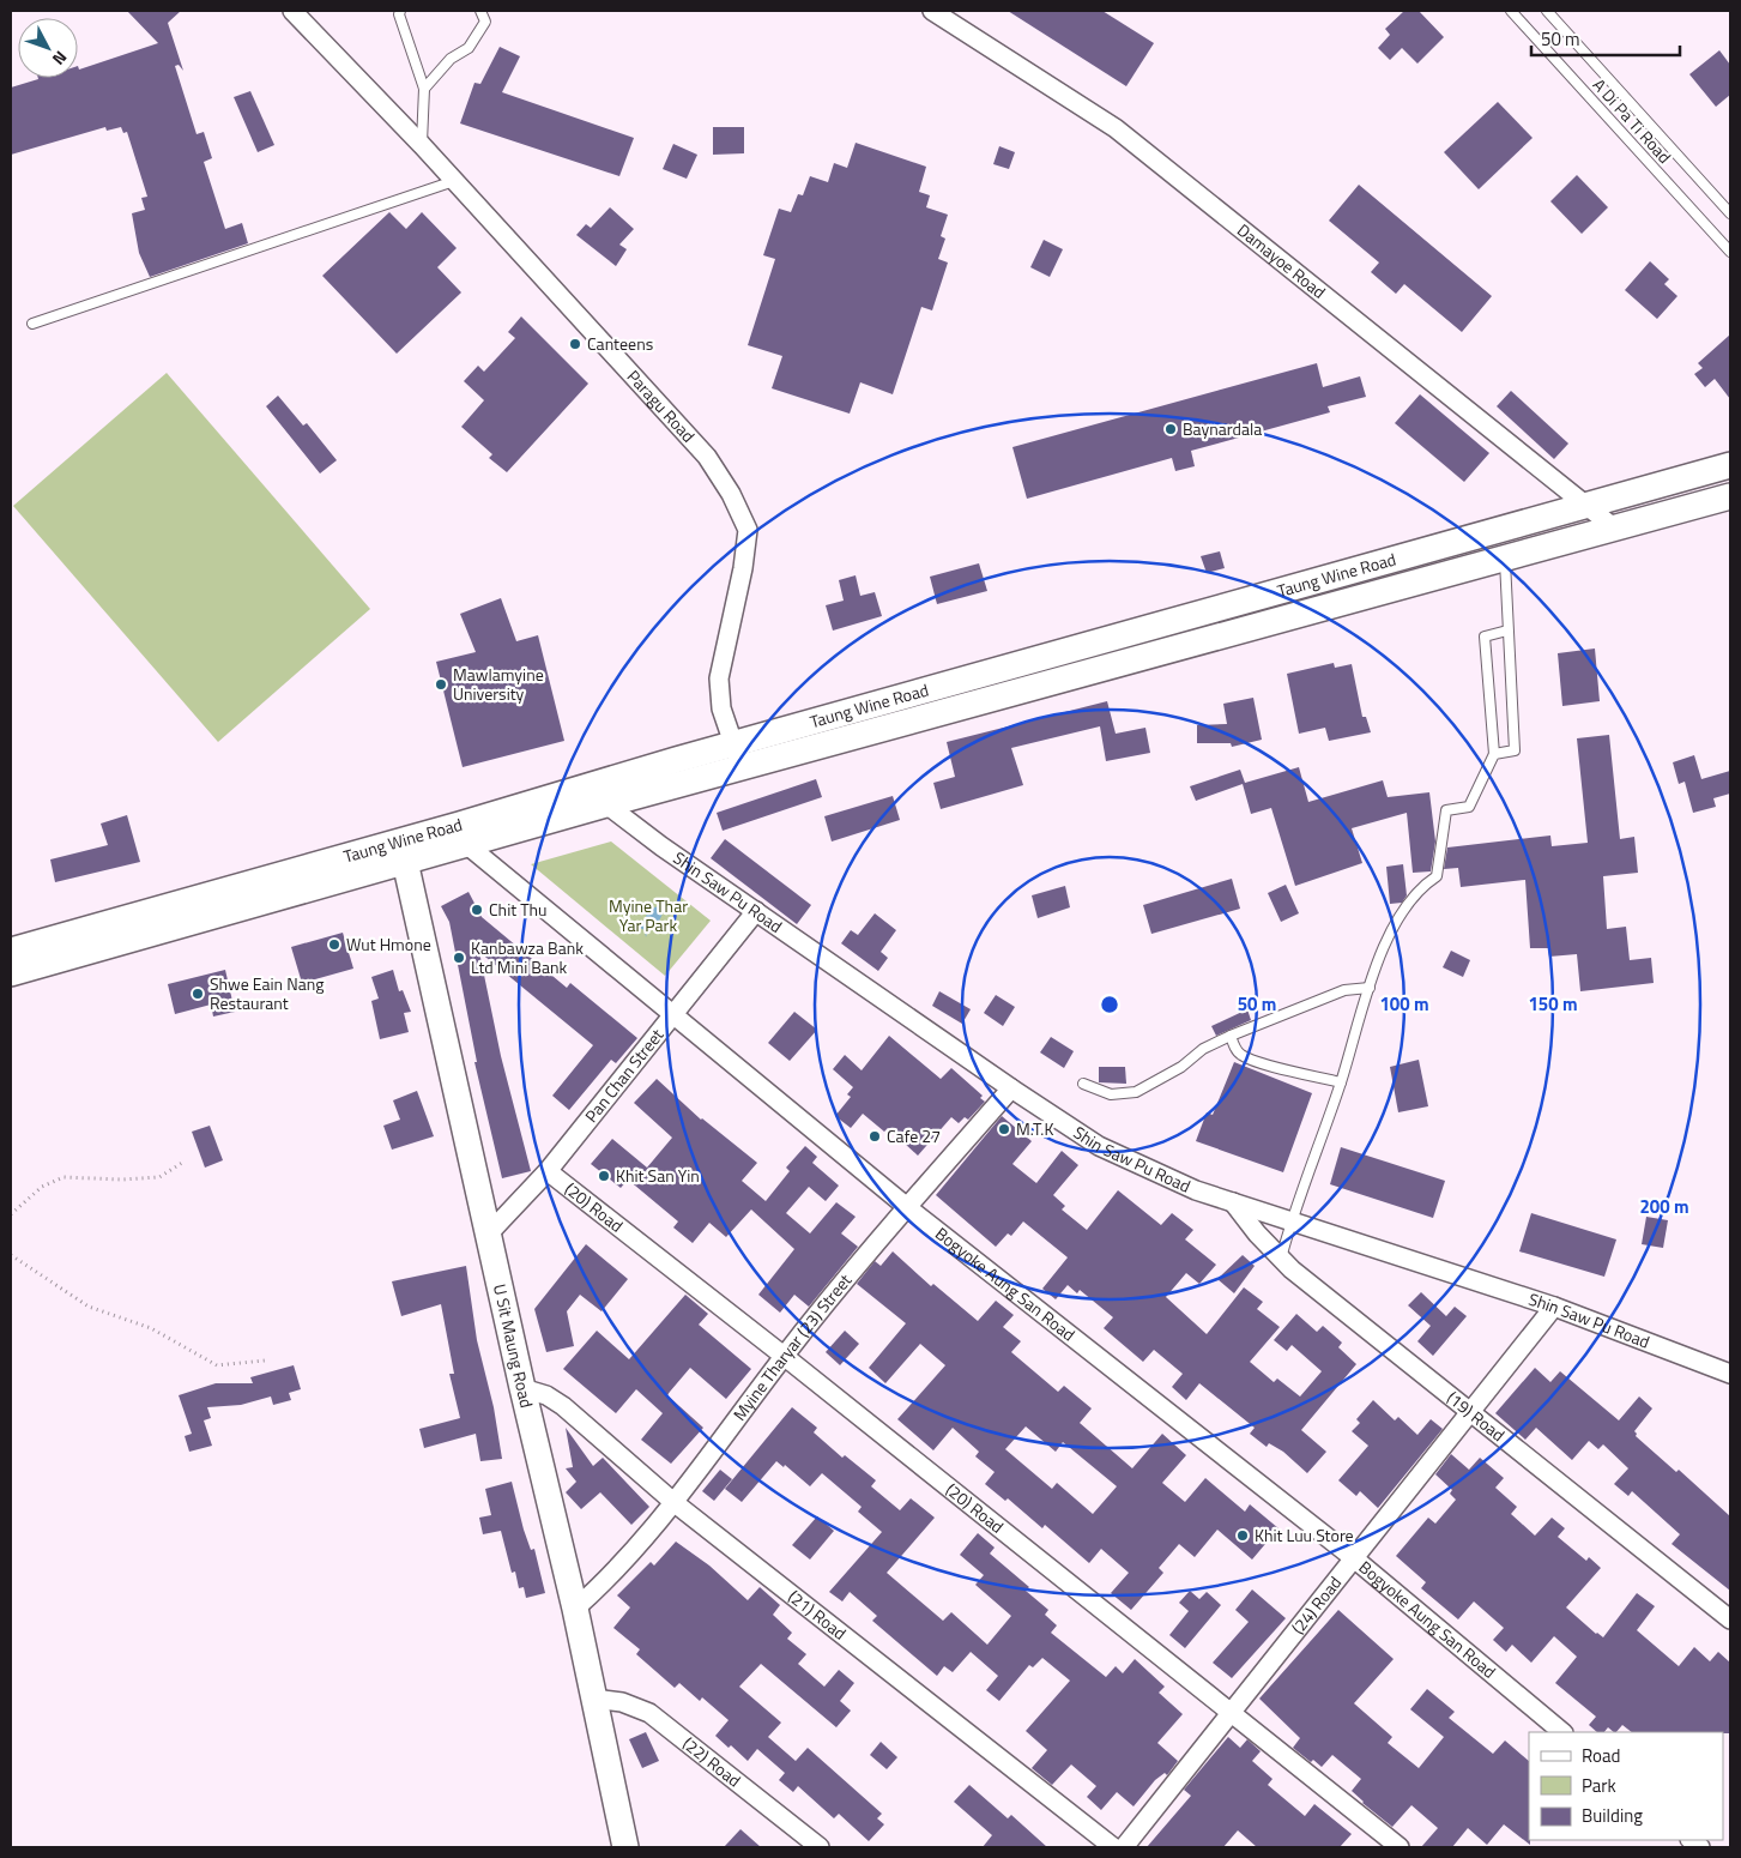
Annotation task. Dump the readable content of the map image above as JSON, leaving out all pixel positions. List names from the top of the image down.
{
  "streets": {
    "main road": ["Taung Wine Road", "U Sit Maung Road"],
    "street": [
      "Damayoe Road",
      "Paragu Road",
      "Shin Saw Pu Road",
      "Pan Chan Street",
      "(20) Road",
      "Bogyoke Aung San Road",
      "Myine Tharyar (23) Street",
      "(19) Road",
      "(24) Road",
      "(21) Road",
      "(22) Road"
    ],
    "lane": ["A Di Pa Ti Road"]
  },
  "crossings": [
    ["Damayoe Road", "Taung Wine Road"],
    ["Paragu Road", "Taung Wine Road"],
    ["Taung Wine Road", "Shin Saw Pu Road"],
    ["Taung Wine Road", "Bogyoke Aung San Road"],
    ["Taung Wine Road", "U Sit Maung Road"],
    ["Shin Saw Pu Road", "Pan Chan Street"],
    ["Shin Saw Pu Road", "Myine Tharyar (23) Street"],
    ["Shin Saw Pu Road", "(19) Road"],
    ["Shin Saw Pu Road", "(24) Road"],
    ["Pan Chan Street", "(20) Road"],
    ["Pan Chan Street", "Bogyoke Aung San Road"],
    ["Pan Chan Street", "U Sit Maung Road"],
    ["(20) Road", "Myine Tharyar (23) Street"],
    ["(20) Road", "(24) Road"],
    ["Bogyoke Aung San Road", "Myine Tharyar (23) Street"],
    ["Bogyoke Aung San Road", "(24) Road"],
    ["U Sit Maung Road", "Myine Tharyar (23) Street"],
    ["U Sit Maung Road", "(21) Road"],
    ["U Sit Maung Road", "(22) Road"],
    ["Myine Tharyar (23) Street", "(21) Road"],
    ["(19) Road", "(24) Road"]
  ],
  "parks": ["Myine Thar Yar Park"],
  "places": [
    "Canteens",
    "Baynardala",
    "Mawlamyine University",
    "Chit Thu",
    "Wut Hmone",
    "Kanbawza Bank Ltd Mini Bank",
    "Shwe Eain Nang Restaurant",
    "M.T.K",
    "Cafe 27",
    "Khit San Yin",
    "Khit Luu Store"
  ],
  "legend": ["Road", "Park", "Building"],
  "scale_bar": "50 m",
  "north": "bottom right",
  "rings": [
    "50 m",
    "100 m",
    "150 m",
    "200 m"
  ]
}
